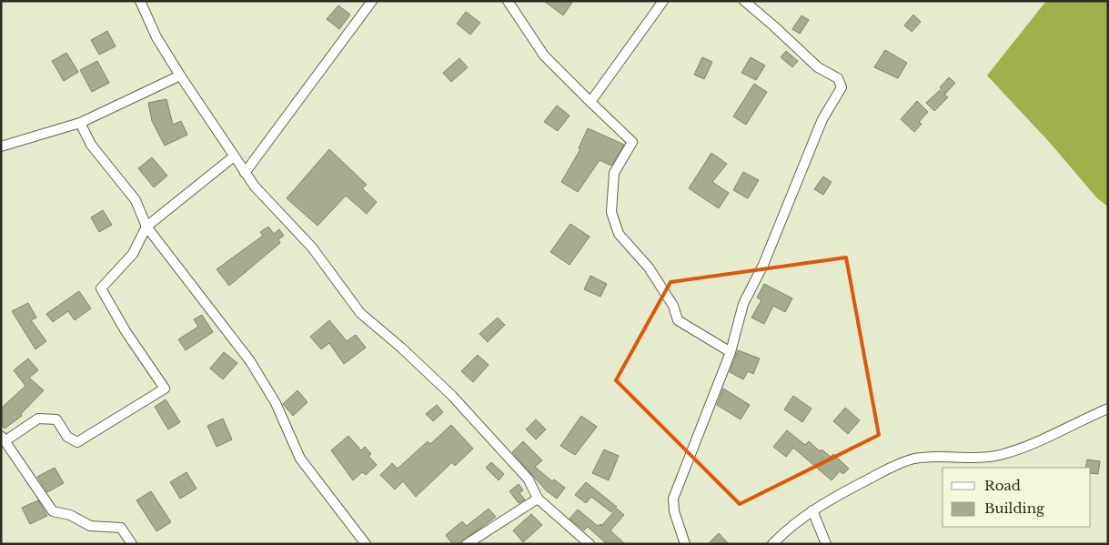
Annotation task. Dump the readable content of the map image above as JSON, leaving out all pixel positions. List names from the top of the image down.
{
  "legend": ["Road", "Building"]
}
